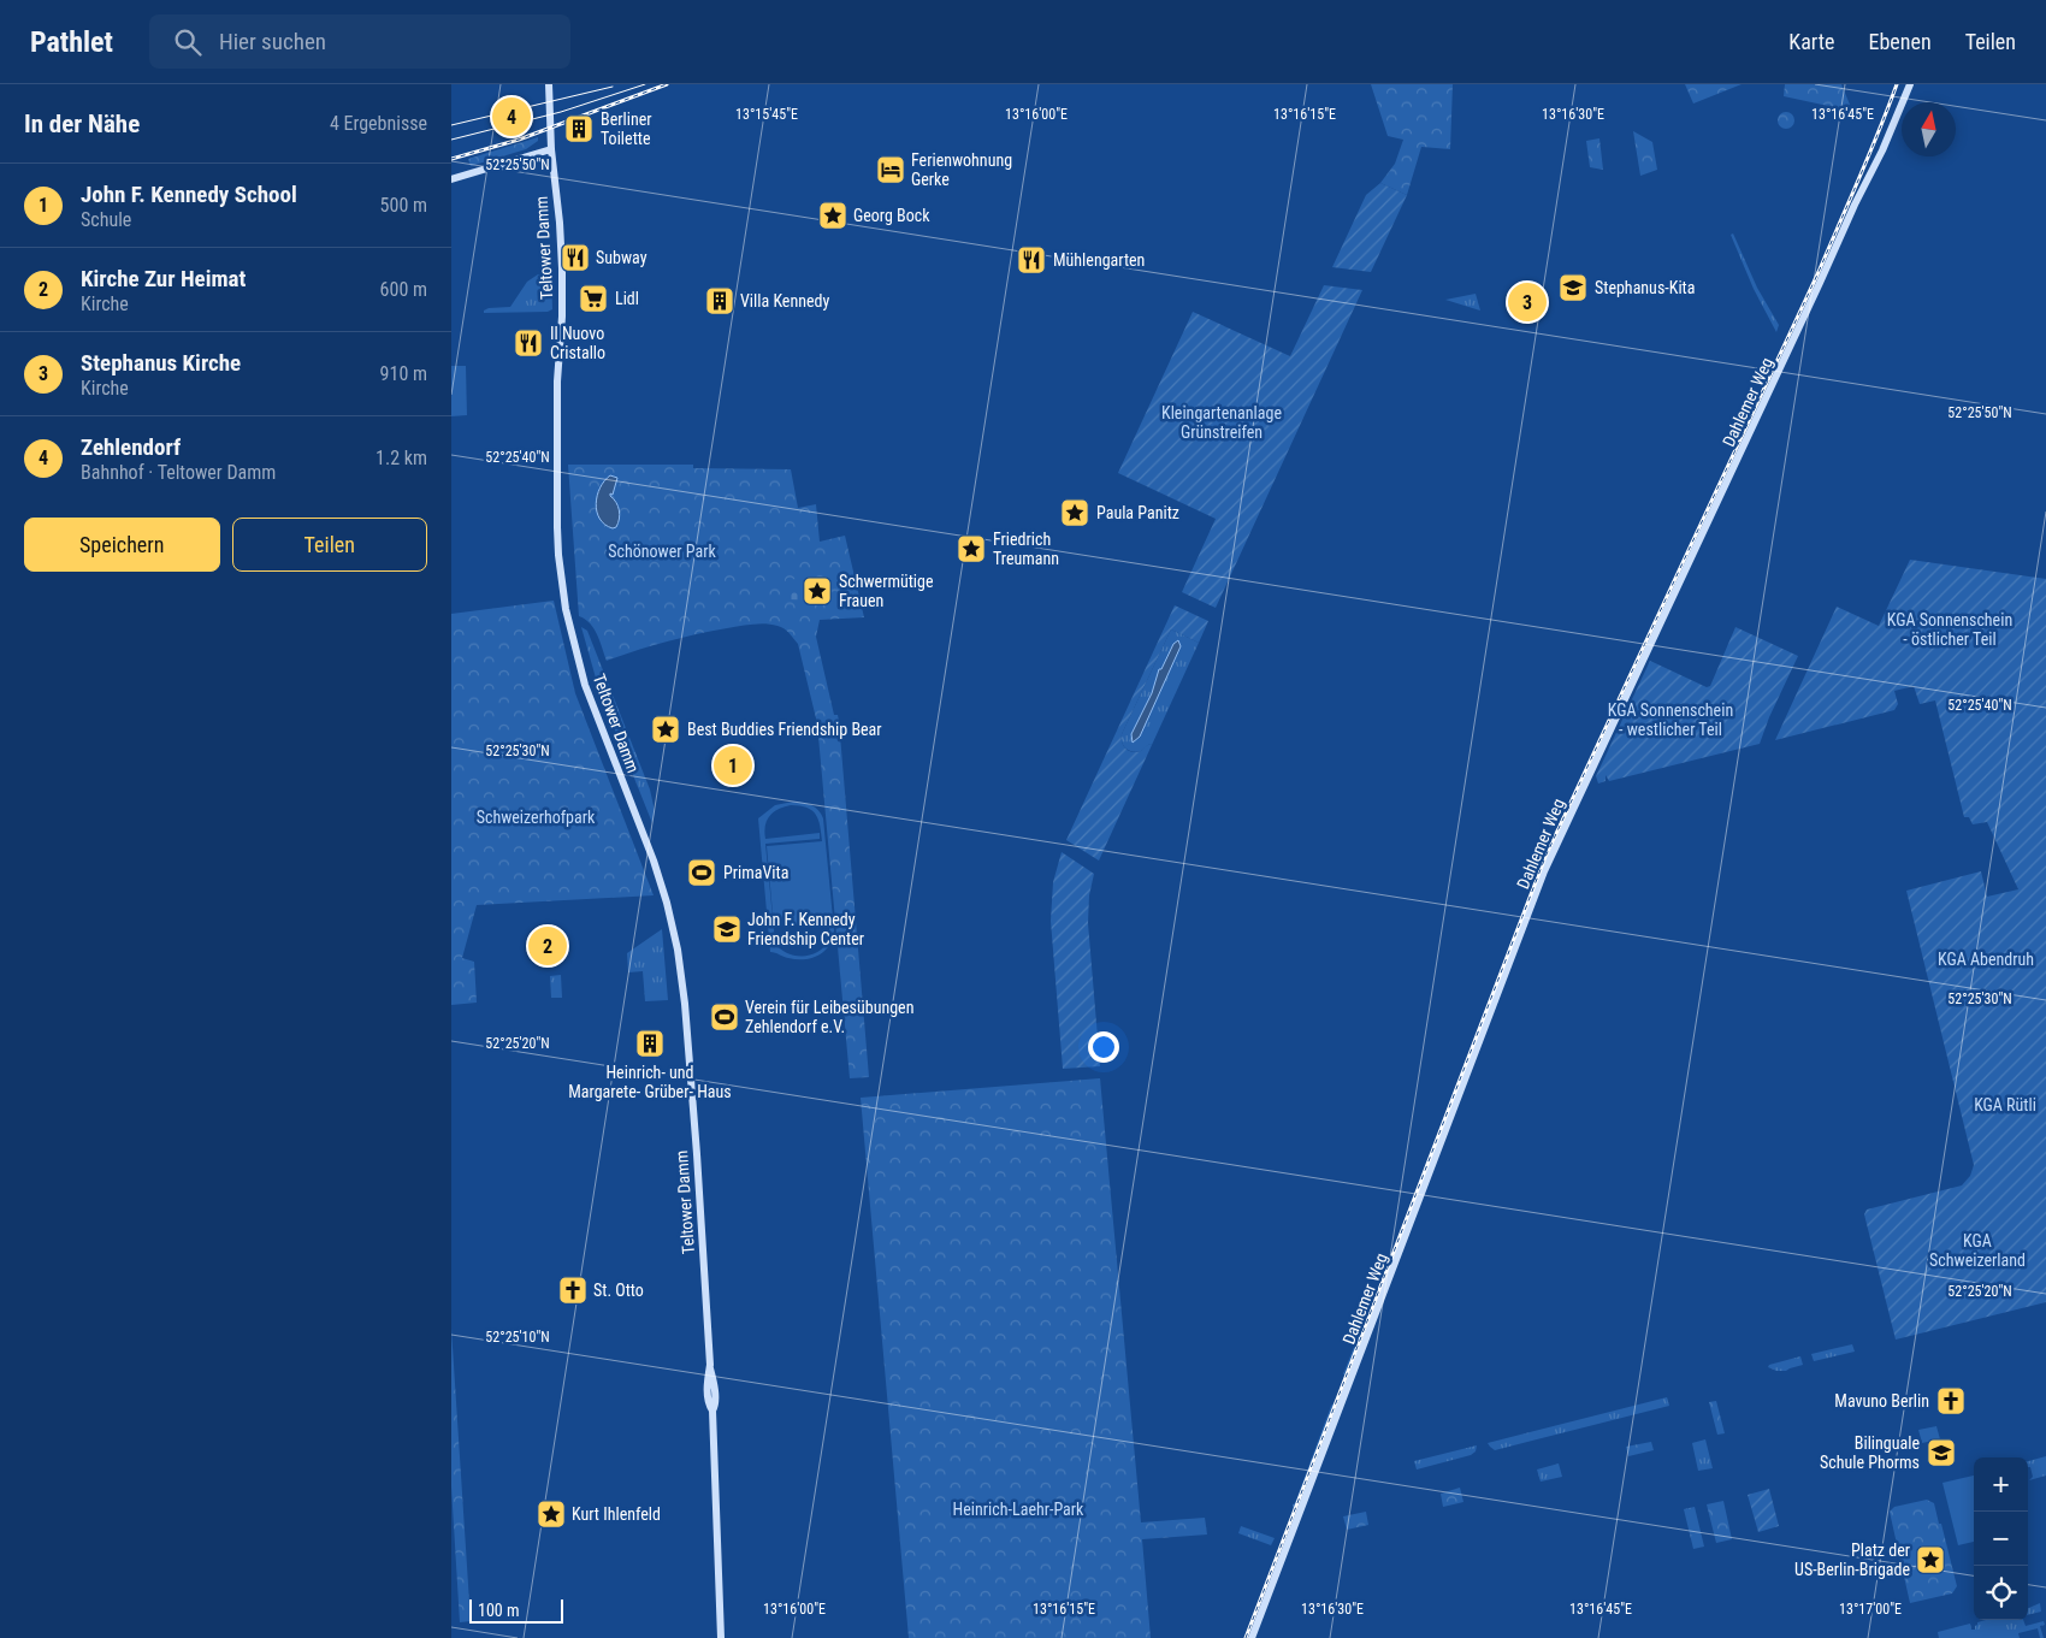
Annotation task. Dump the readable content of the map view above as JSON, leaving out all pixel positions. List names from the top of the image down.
{
  "streets": {
    "main road": ["Teltower Damm", "Dahlemer Weg"]
  },
  "parks": [
    "Kleingartenanlage Grünstreifen",
    "Schönower Park",
    "KGA Sonnenschein - östlicher Teil",
    "KGA Sonnenschein - westlicher Teil",
    "Schweizerhofpark",
    "KGA Abendruh",
    "KGA Rütli",
    "KGA Schweizerland",
    "Heinrich-Laehr-Park"
  ],
  "places": {
    "building": ["Berliner Toilette", "Villa Kennedy", "Heinrich- und Margarete- Grüber- Haus"],
    "hotel": ["Ferienwohnung Gerke"],
    "place": [
      "Georg Bock",
      "Paula Panitz",
      "Friedrich Treumann",
      "Schwermütige Frauen",
      "Best Buddies Friendship Bear",
      "Kurt Ihlenfeld",
      "Platz der US-Berlin-Brigade"
    ],
    "restaurant": ["Subway", "Mühlengarten", "Il Nuovo Cristallo"],
    "school or university": ["Stephanus-Kita", "John F. Kennedy Friendship Center", "Bilinguale Schule Phorms"],
    "supermarket": ["Lidl"],
    "sports": ["PrimaVita", "Verein für Leibesübungen Zehlendorf e.V."],
    "church": ["St. Otto", "Mavuno Berlin"]
  },
  "scale_bar": "100 m",
  "north": "top",
  "page": {
    "header": "Pathlet",
    "search": "Hier suchen",
    "nav": ["Karte", "Ebenen", "Teilen"],
    "heading": ["In der Nähe", "4 Ergebnisse"],
    "pins": [
      "4",
      "3",
      "1",
      "2"
    ],
    "list": [
      {
        "mark": "1",
        "name": "John F. Kennedy School",
        "note": "Schule",
        "value": "500 m"
      },
      {
        "mark": "2",
        "name": "Kirche Zur Heimat",
        "note": "Kirche",
        "value": "600 m"
      },
      {
        "mark": "3",
        "name": "Stephanus Kirche",
        "note": "Kirche",
        "value": "910 m"
      },
      {
        "mark": "4",
        "name": "Zehlendorf",
        "note": "Bahnhof · Teltower Damm",
        "value": "1.2 km"
      }
    ],
    "buttons": ["Speichern", "Teilen"],
    "map_buttons": ["+", "−"],
    "scale": "100 m"
  },
  "coordinates": [
    "13°15'45\"E",
    "13°16'00\"E",
    "13°16'15\"E",
    "13°16'30\"E",
    "13°16'45\"E",
    "52°25'50\"N",
    "52°25'40\"N",
    "52°25'30\"N",
    "52°25'20\"N",
    "52°25'10\"N",
    "13°17'00\"E"
  ]
}
